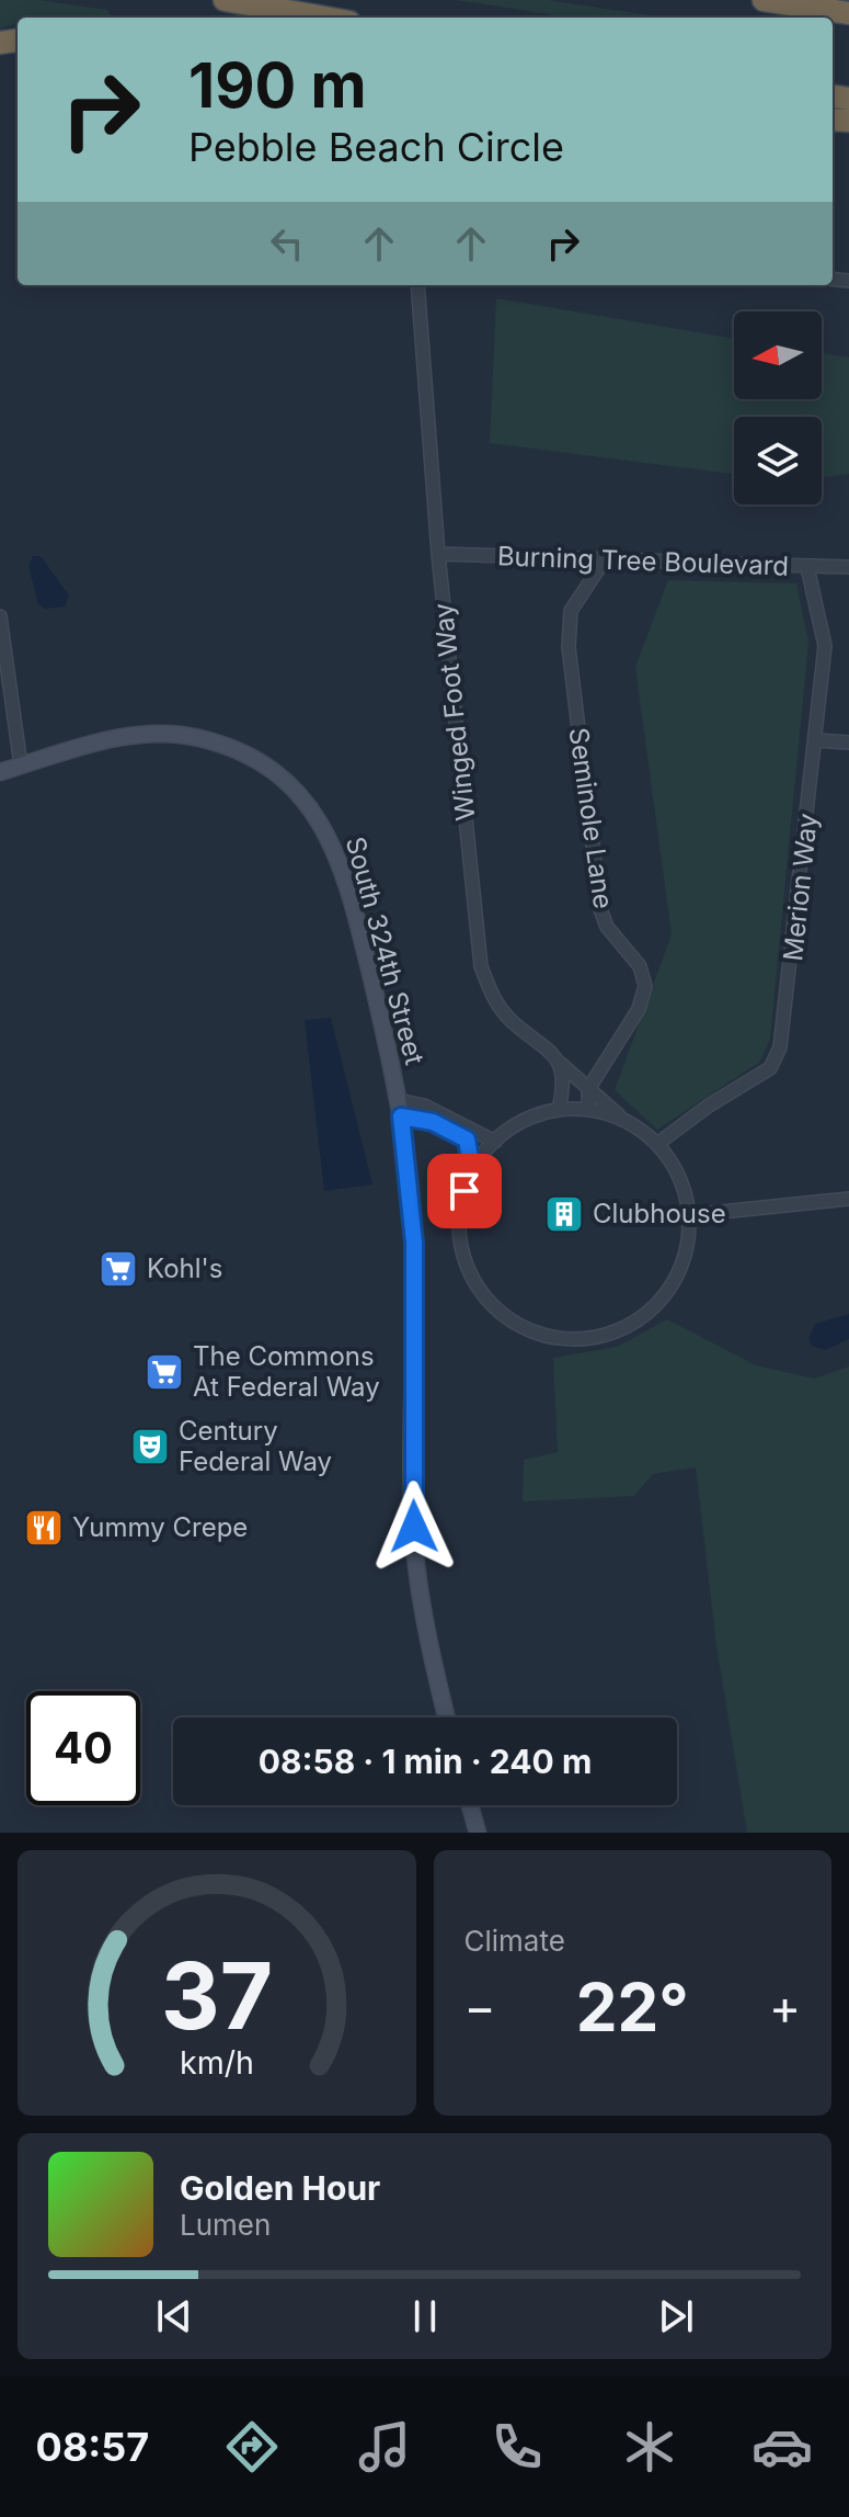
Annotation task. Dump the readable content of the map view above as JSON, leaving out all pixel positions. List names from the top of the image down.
{
  "streets": {
    "street": [
      "Burning Tree Boulevard",
      "Winged Foot Way",
      "Seminole Lane",
      "Merion Way",
      "South 324th Street"
    ]
  },
  "crossings": [
    ["Burning Tree Boulevard", "Winged Foot Way"],
    ["Burning Tree Boulevard", "Seminole Lane"],
    ["Burning Tree Boulevard", "Merion Way"],
    ["Winged Foot Way", "Seminole Lane"],
    ["Winged Foot Way", "Merion Way"]
  ],
  "places": {
    "building": ["Clubhouse"],
    "supermarket": ["Kohl's", "The Commons At Federal Way"],
    "theatre": ["Century Federal Way"],
    "restaurant": ["Yummy Crepe"]
  },
  "north": "left",
  "page": {
    "turn": ["190 m", "Pebble Beach Circle"],
    "limit": "40",
    "trip": "08:58 · 1 min · 240 m",
    "tile": "Climate",
    "heat": ["−", "22°", "+"],
    "song": ["Golden Hour", "Lumen"],
    "tabs": "08:57",
    "gauge": ["37", "km/h"]
  }
}
